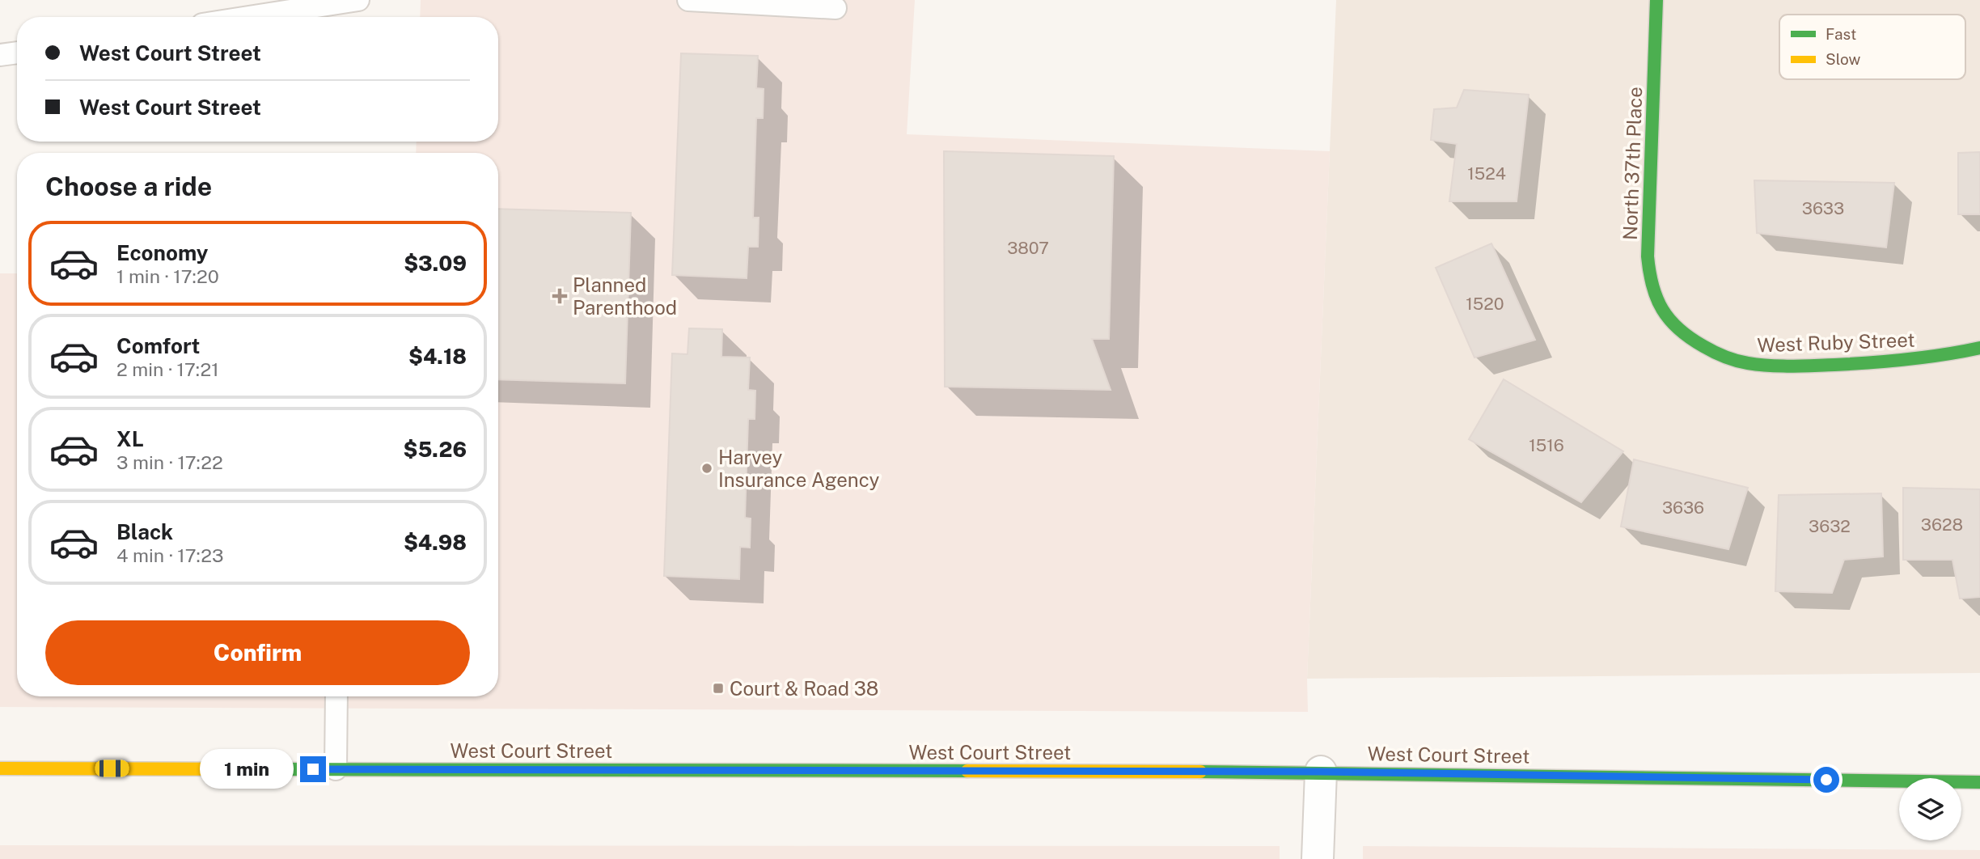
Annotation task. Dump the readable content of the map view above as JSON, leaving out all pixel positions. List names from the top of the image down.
{
  "streets": {
    "main road": ["North 37th Place", "West Ruby Street", "West Court Street"]
  },
  "crossings": [
    ["North 37th Place", "West Ruby Street"]
  ],
  "places": {
    "health": ["Planned Parenthood"],
    "other": ["Harvey Insurance Agency"],
    "transit": ["Court & Road 38"]
  },
  "house_numbers": [
    "1524",
    "3633",
    "3807",
    "1520",
    "1516",
    "3636",
    "3628",
    "3632"
  ],
  "legend": ["Fast", "Slow"],
  "page": {
    "banner": ["West Court Street", "West Court Street"],
    "heading": "Choose a ride",
    "list": [
      {
        "name": "Economy",
        "note": "1 min · 17:20",
        "value": "$3.09"
      },
      {
        "name": "Comfort",
        "note": "2 min · 17:21",
        "value": "$4.18"
      },
      {
        "name": "XL",
        "note": "3 min · 17:22",
        "value": "$5.26"
      },
      {
        "name": "Black",
        "note": "4 min · 17:23",
        "value": "$4.98"
      }
    ],
    "buttons": "Confirm",
    "bubble": "1 min"
  }
}
